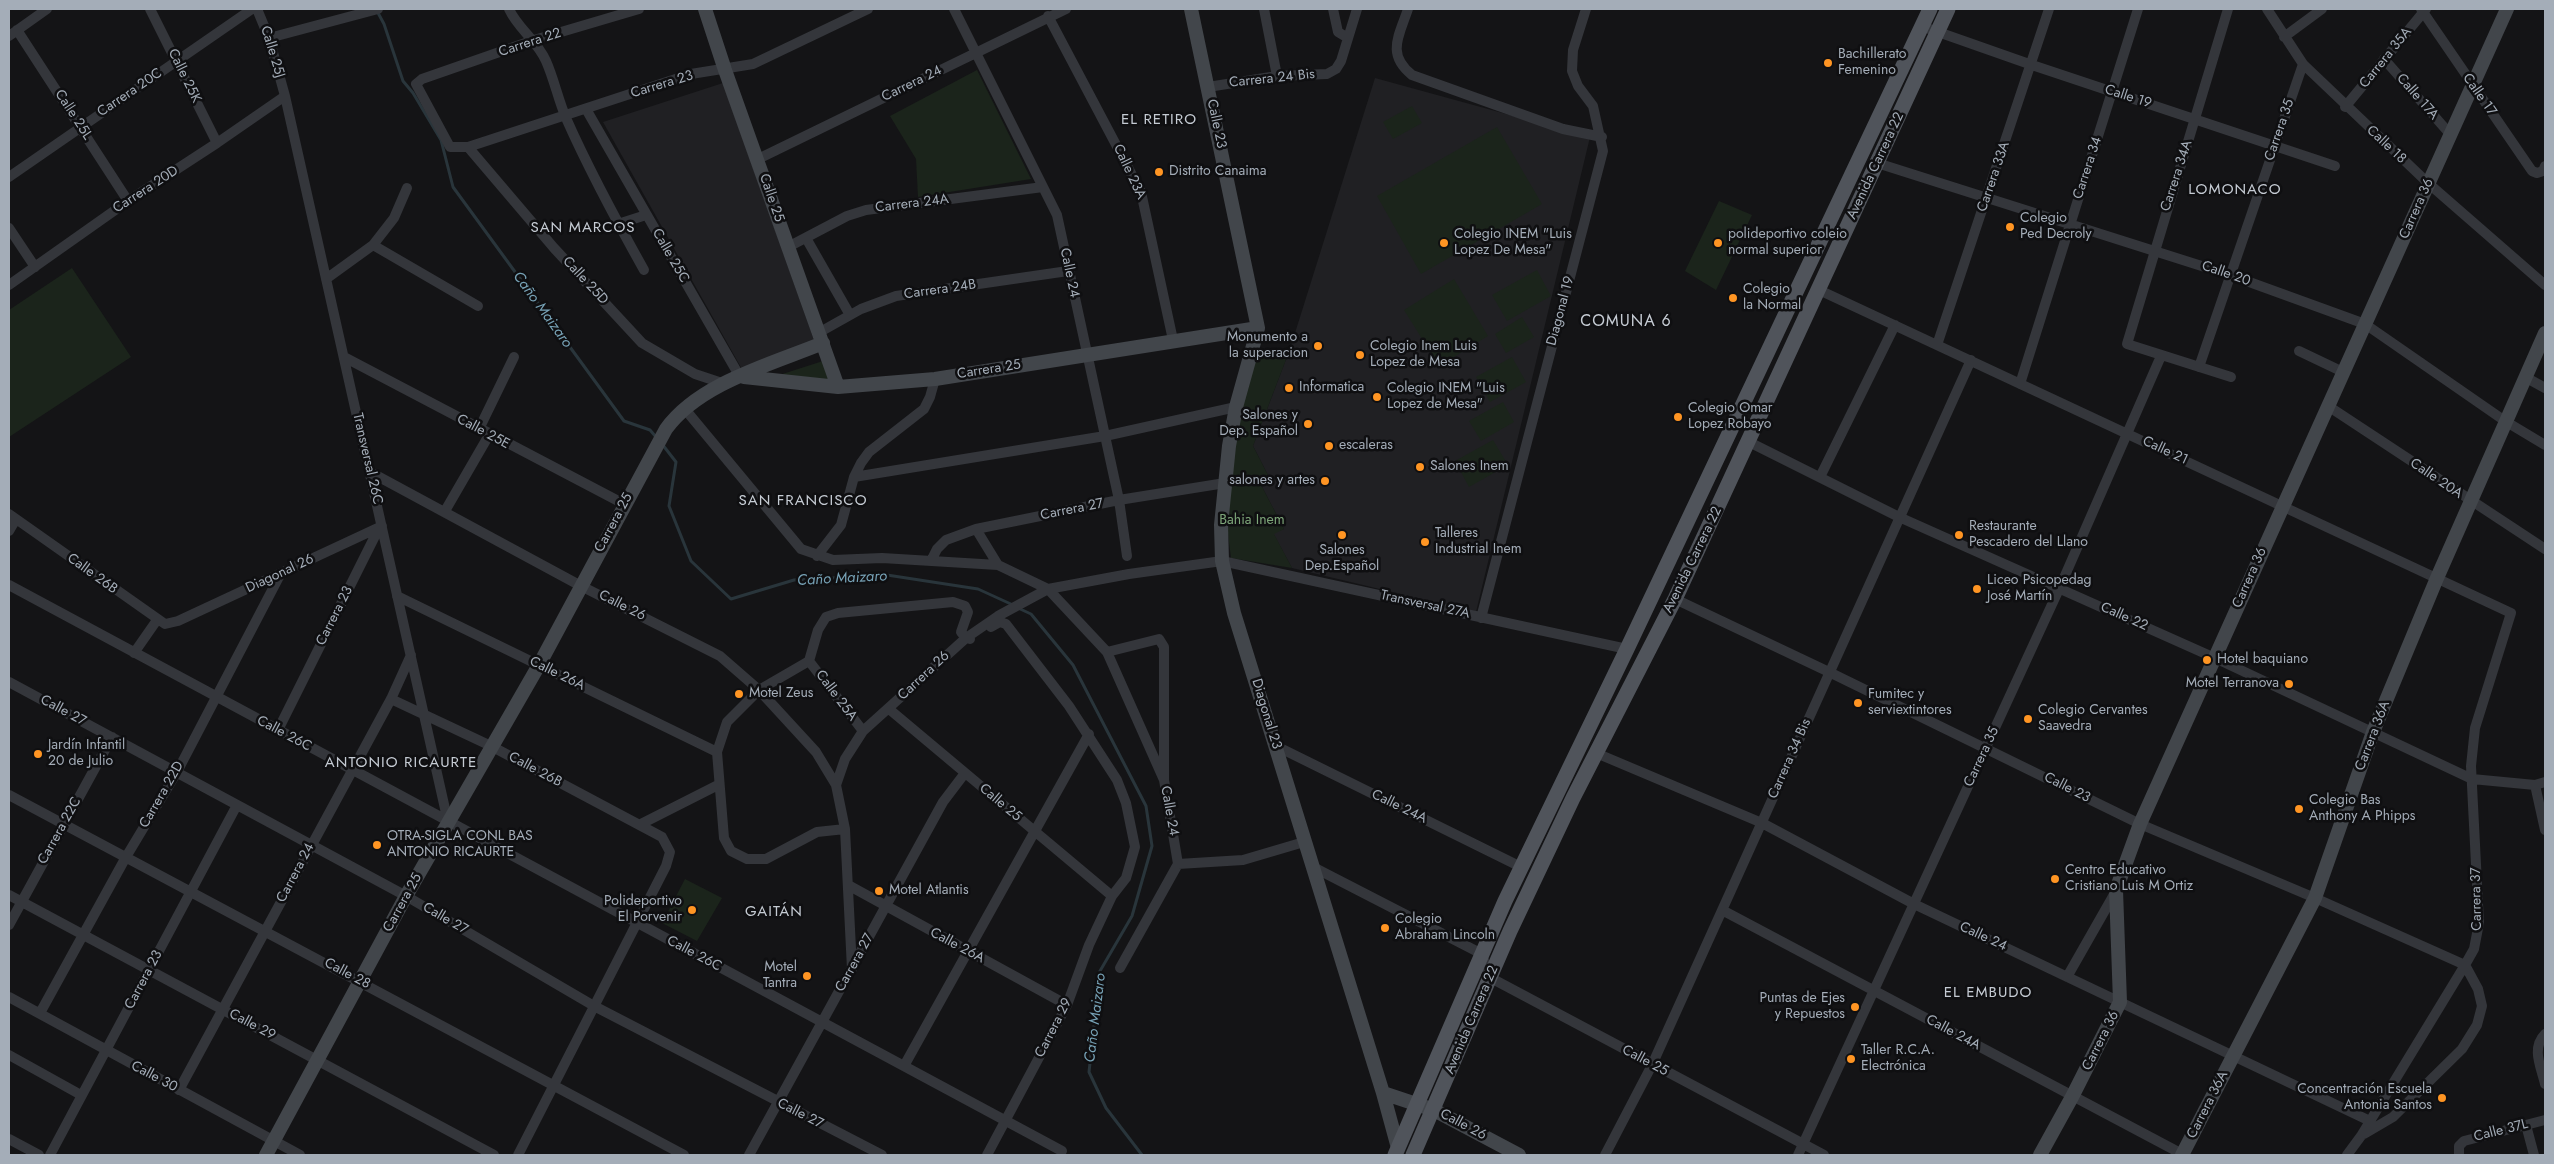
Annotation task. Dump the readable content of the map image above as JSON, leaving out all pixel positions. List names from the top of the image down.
{
  "streets": {
    "main road": ["Avenida Carrera 22"],
    "street": [
      "Carrera 22",
      "Calle 25J",
      "Carrera 35A",
      "Calle 25K",
      "Carrera 24 Bis",
      "Carrera 24",
      "Carrera 23",
      "Carrera 20C",
      "Calle 17",
      "Calle 19",
      "Calle 17A",
      "Calle 25L",
      "Calle 23",
      "Carrera 35",
      "Calle 18",
      "Carrera 34",
      "Calle 23A",
      "Carrera 34A",
      "Carrera 33A",
      "Carrera 20D",
      "Calle 25",
      "Carrera 24A",
      "Carrera 36",
      "Calle 25C",
      "Calle 24",
      "Calle 20",
      "Calle 25D",
      "Carrera 24B",
      "Diagonal 19",
      "Carrera 25",
      "Calle 25E",
      "Calle 21",
      "Transversal 26C",
      "Calle 20A",
      "Carrera 27",
      "Calle 26B",
      "Diagonal 26",
      "Transversal 27A",
      "Calle 26",
      "Calle 22",
      "Calle 26A",
      "Carrera 26",
      "Calle 25A",
      "Calle 27",
      "Diagonal 23",
      "Calle 26C",
      "Carrera 36A",
      "Carrera 34 Bis",
      "Carrera 22D",
      "Calle 24A",
      "Carrera 22C",
      "Carrera 37",
      "Calle 28",
      "Calle 29",
      "Carrera 29",
      "Calle 30",
      "Calle 37L"
    ]
  },
  "crossings": [
    ["Carrera 22", "Carrera 23"],
    ["Calle 25J", "Carrera 20D"],
    ["Calle 25J", "Transversal 26C"],
    ["Carrera 35A", "Calle 17"],
    ["Carrera 35A", "Calle 17A"],
    ["Carrera 35A", "Calle 18"],
    ["Calle 25K", "Carrera 20C"],
    ["Calle 25K", "Carrera 20D"],
    ["Carrera 24 Bis", "Calle 23"],
    ["Carrera 24", "Calle 23A"],
    ["Carrera 24", "Calle 25"],
    ["Carrera 24", "Calle 24"],
    ["Carrera 24", "Transversal 26C"],
    ["Carrera 24", "Calle 26B"],
    ["Carrera 24", "Calle 27"],
    ["Carrera 24", "Calle 26C"],
    ["Carrera 24", "Calle 28"],
    ["Carrera 24", "Calle 29"],
    ["Carrera 24", "Calle 30"],
    ["Carrera 23", "Calle 25"],
    ["Carrera 23", "Calle 25C"],
    ["Carrera 23", "Calle 25D"],
    ["Carrera 23", "Transversal 26C"],
    ["Carrera 23", "Diagonal 26"],
    ["Carrera 23", "Calle 27"],
    ["Carrera 23", "Calle 26C"],
    ["Carrera 23", "Calle 28"],
    ["Carrera 23", "Calle 29"],
    ["Carrera 23", "Calle 30"],
    ["Carrera 20C", "Calle 25L"],
    ["Calle 17", "Carrera 36"],
    ["Calle 19", "Carrera 35"],
    ["Calle 19", "Avenida Carrera 22"],
    ["Calle 19", "Carrera 34"],
    ["Calle 19", "Carrera 34A"],
    ["Calle 19", "Carrera 33A"],
    ["Calle 17A", "Carrera 36"],
    ["Calle 25L", "Carrera 20D"],
    ["Calle 23", "Carrera 35"],
    ["Calle 23", "Avenida Carrera 22"],
    ["Calle 23", "Carrera 36"],
    ["Calle 23", "Carrera 25"],
    ["Calle 23", "Diagonal 23"],
    ["Calle 23", "Carrera 36A"],
    ["Calle 23", "Carrera 34 Bis"],
    ["Calle 23", "Carrera 37"],
    ["Carrera 35", "Calle 18"],
    ["Carrera 35", "Carrera 34A"],
    ["Carrera 35", "Calle 25"],
    ["Carrera 35", "Calle 24"],
    ["Carrera 35", "Calle 20"],
    ["Carrera 35", "Calle 21"],
    ["Carrera 35", "Calle 22"],
    ["Carrera 35", "Calle 24A"],
    ["Calle 18", "Carrera 36"],
    ["Avenida Carrera 22", "Calle 25"],
    ["Avenida Carrera 22", "Calle 24"],
    ["Avenida Carrera 22", "Calle 20"],
    ["Avenida Carrera 22", "Calle 21"],
    ["Avenida Carrera 22", "Transversal 27A"],
    ["Avenida Carrera 22", "Calle 26"],
    ["Avenida Carrera 22", "Calle 22"],
    ["Avenida Carrera 22", "Diagonal 23"],
    ["Avenida Carrera 22", "Calle 24A"],
    ["Carrera 34", "Calle 20"],
    ["Carrera 34", "Calle 21"],
    ["Calle 23A", "Carrera 25"],
    ["Carrera 34A", "Calle 20"],
    ["Carrera 33A", "Calle 20"],
    ["Carrera 33A", "Calle 21"],
    ["Carrera 20D", "Transversal 26C"],
    ["Calle 25", "Carrera 24A"],
    ["Calle 25", "Carrera 24B"],
    ["Calle 25", "Carrera 25"],
    ["Calle 25", "Carrera 27"],
    ["Calle 25", "Carrera 26"],
    ["Calle 25", "Carrera 34 Bis"],
    ["Calle 25", "Carrera 29"],
    ["Carrera 24A", "Calle 24"],
    ["Carrera 36", "Calle 24"],
    ["Carrera 36", "Calle 20"],
    ["Carrera 36", "Calle 21"],
    ["Carrera 36", "Calle 20A"],
    ["Carrera 36", "Calle 22"],
    ["Carrera 36", "Calle 24A"],
    ["Calle 25C", "Carrera 24B"],
    ["Calle 25C", "Carrera 25"],
    ["Calle 24", "Carrera 24B"],
    ["Calle 24", "Carrera 25"],
    ["Calle 24", "Carrera 27"],
    ["Calle 24", "Carrera 36A"],
    ["Calle 24", "Carrera 34 Bis"],
    ["Calle 24", "Carrera 37"],
    ["Calle 20", "Carrera 36A"],
    ["Calle 25D", "Carrera 25"],
    ["Carrera 24B", "Carrera 25"],
    ["Diagonal 19", "Transversal 27A"],
    ["Carrera 25", "Calle 25E"],
    ["Carrera 25", "Transversal 26C"],
    ["Carrera 25", "Calle 26B"],
    ["Carrera 25", "Calle 26"],
    ["Carrera 25", "Calle 26A"],
    ["Carrera 25", "Calle 27"],
    ["Carrera 25", "Diagonal 23"],
    ["Carrera 25", "Calle 26C"],
    ["Carrera 25", "Calle 28"],
    ["Carrera 25", "Calle 29"],
    ["Carrera 25", "Calle 30"],
    ["Calle 25E", "Transversal 26C"],
    ["Calle 21", "Carrera 36A"],
    ["Calle 21", "Carrera 34 Bis"],
    ["Calle 21", "Carrera 37"],
    ["Transversal 26C", "Calle 26B"],
    ["Transversal 26C", "Diagonal 26"],
    ["Transversal 26C", "Calle 26"],
    ["Transversal 26C", "Calle 26A"],
    ["Transversal 26C", "Calle 26C"],
    ["Calle 20A", "Carrera 36A"],
    ["Carrera 27", "Calle 26A"],
    ["Carrera 27", "Calle 27"],
    ["Carrera 27", "Diagonal 23"],
    ["Carrera 27", "Calle 26C"],
    ["Calle 26B", "Diagonal 26"],
    ["Calle 26B", "Calle 26C"],
    ["Diagonal 26", "Carrera 22D"],
    ["Transversal 27A", "Carrera 26"],
    ["Transversal 27A", "Diagonal 23"],
    ["Calle 26", "Carrera 26"],
    ["Calle 22", "Carrera 36A"],
    ["Calle 22", "Carrera 34 Bis"],
    ["Calle 22", "Carrera 37"],
    ["Calle 26A", "Carrera 29"],
    ["Carrera 26", "Calle 25A"],
    ["Carrera 26", "Diagonal 23"],
    ["Calle 27", "Carrera 22D"],
    ["Calle 27", "Carrera 22C"],
    ["Diagonal 23", "Calle 24A"],
    ["Calle 26C", "Carrera 22D"],
    ["Calle 26C", "Carrera 29"],
    ["Carrera 36A", "Calle 24A"],
    ["Carrera 34 Bis", "Calle 24A"],
    ["Carrera 22D", "Calle 28"],
    ["Carrera 22D", "Calle 29"],
    ["Carrera 22D", "Calle 30"],
    ["Carrera 22C", "Calle 28"],
    ["Carrera 22C", "Calle 29"]
  ],
  "districts": [
    "EL RETIRO",
    "LOMONACO",
    "SAN MARCOS",
    "COMUNA 6",
    "SAN FRANCISCO",
    "ANTONIO RICAURTE",
    "GAITÁN",
    "EL EMBUDO"
  ],
  "water": ["Caño Maizaro"],
  "parks": ["Bahia Inem"],
  "places": [
    "Bachillerato Femenino",
    "Distrito Canaima",
    "Colegio Ped Decroly",
    "Colegio INEM \"Luis Lopez De Mesa\"",
    "polideportivo coleio normal superior",
    "Colegio la Normal",
    "Monumento a la superacion",
    "Colegio Inem Luis Lopez de Mesa",
    "Informatica",
    "Colegio INEM \"Luis Lopez de Mesa\"",
    "Colegio Omar Lopez Robayo",
    "Salones y Dep. Español",
    "escaleras",
    "Salones Inem",
    "salones y artes",
    "Salones Dep.Español",
    "Restaurante Pescadero del Llano",
    "Talleres Industrial Inem",
    "Liceo Psicopedag José Martín",
    "Hotel baquiano",
    "Motel Terranova",
    "Motel Zeus",
    "Fumitec y serviextintores",
    "Colegio Cervantes Saavedra",
    "Jardín Infantil 20 de Julio",
    "Colegio Bas Anthony A Phipps",
    "OTRA-SIGLA CONL BAS ANTONIO RICAURTE",
    "Centro Educativo Cristiano Luis M Ortiz",
    "Motel Atlantis",
    "Polideportivo El Porvenir",
    "Colegio Abraham Lincoln",
    "Motel Tantra",
    "Puntas de Ejes y Repuestos",
    "Taller R.C.A. Electrónica",
    "Concentración Escuela Antonia Santos"
  ]
}
